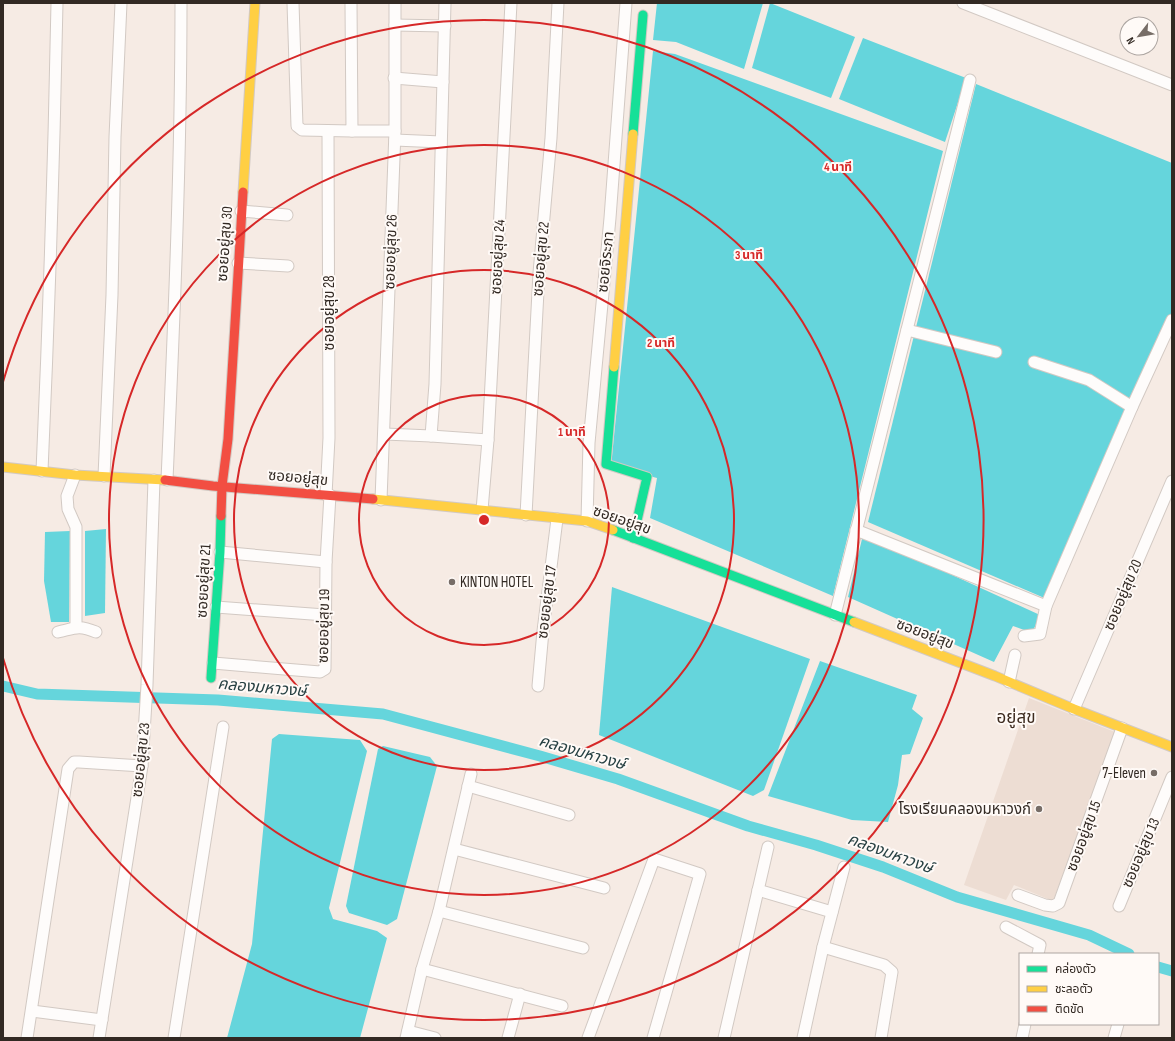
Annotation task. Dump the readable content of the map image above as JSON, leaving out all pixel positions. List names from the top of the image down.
{
  "streets": {
    "street": [
      "ซอยอยู่สุข 30",
      "ซอยอยู่สุข 26",
      "ซอยอยู่สุข 24",
      "ซอยอยู่สุข 22",
      "ซอยจิระภา",
      "ซอยอยู่สุข 28",
      "ซอยอยู่สุข",
      "ซอยอยู่สุข 21",
      "ซอยอยู่สุข 20",
      "ซอยอยู่สุข 17",
      "ซอยอยู่สุข 19",
      "ซอยอยู่สุข 23",
      "ซอยอยู่สุข 15",
      "ซอยอยู่สุข 13"
    ]
  },
  "crossings": [
    ["ซอยอยู่สุข 30", "ซอยอยู่สุข"],
    ["ซอยอยู่สุข 30", "ซอยอยู่สุข 21"],
    ["ซอยอยู่สุข 26", "ซอยอยู่สุข"],
    ["ซอยอยู่สุข 24", "ซอยอยู่สุข"],
    ["ซอยอยู่สุข 22", "ซอยอยู่สุข"],
    ["ซอยจิระภา", "ซอยอยู่สุข"],
    ["ซอยอยู่สุข 28", "ซอยอยู่สุข"],
    ["ซอยอยู่สุข 28", "ซอยอยู่สุข 19"],
    ["ซอยอยู่สุข", "ซอยอยู่สุข 21"],
    ["ซอยอยู่สุข", "ซอยอยู่สุข 20"],
    ["ซอยอยู่สุข", "ซอยอยู่สุข 17"],
    ["ซอยอยู่สุข", "ซอยอยู่สุข 19"],
    ["ซอยอยู่สุข", "ซอยอยู่สุข 23"],
    ["ซอยอยู่สุข", "ซอยอยู่สุข 15"],
    ["ซอยอยู่สุข 21", "ซอยอยู่สุข 19"]
  ],
  "districts": ["อยู่สุข"],
  "water": ["คลองมหาวงษ์"],
  "places": ["KINTON HOTEL", "7-Eleven", "โรงเรียนคลองมหาวงก์"],
  "legend": ["คล่องตัว", "ชะลอตัว", "ติดขัด"],
  "north": "bottom left",
  "rings": [
    "4 นาที",
    "3 นาที",
    "2 นาที",
    "1 นาที"
  ]
}
